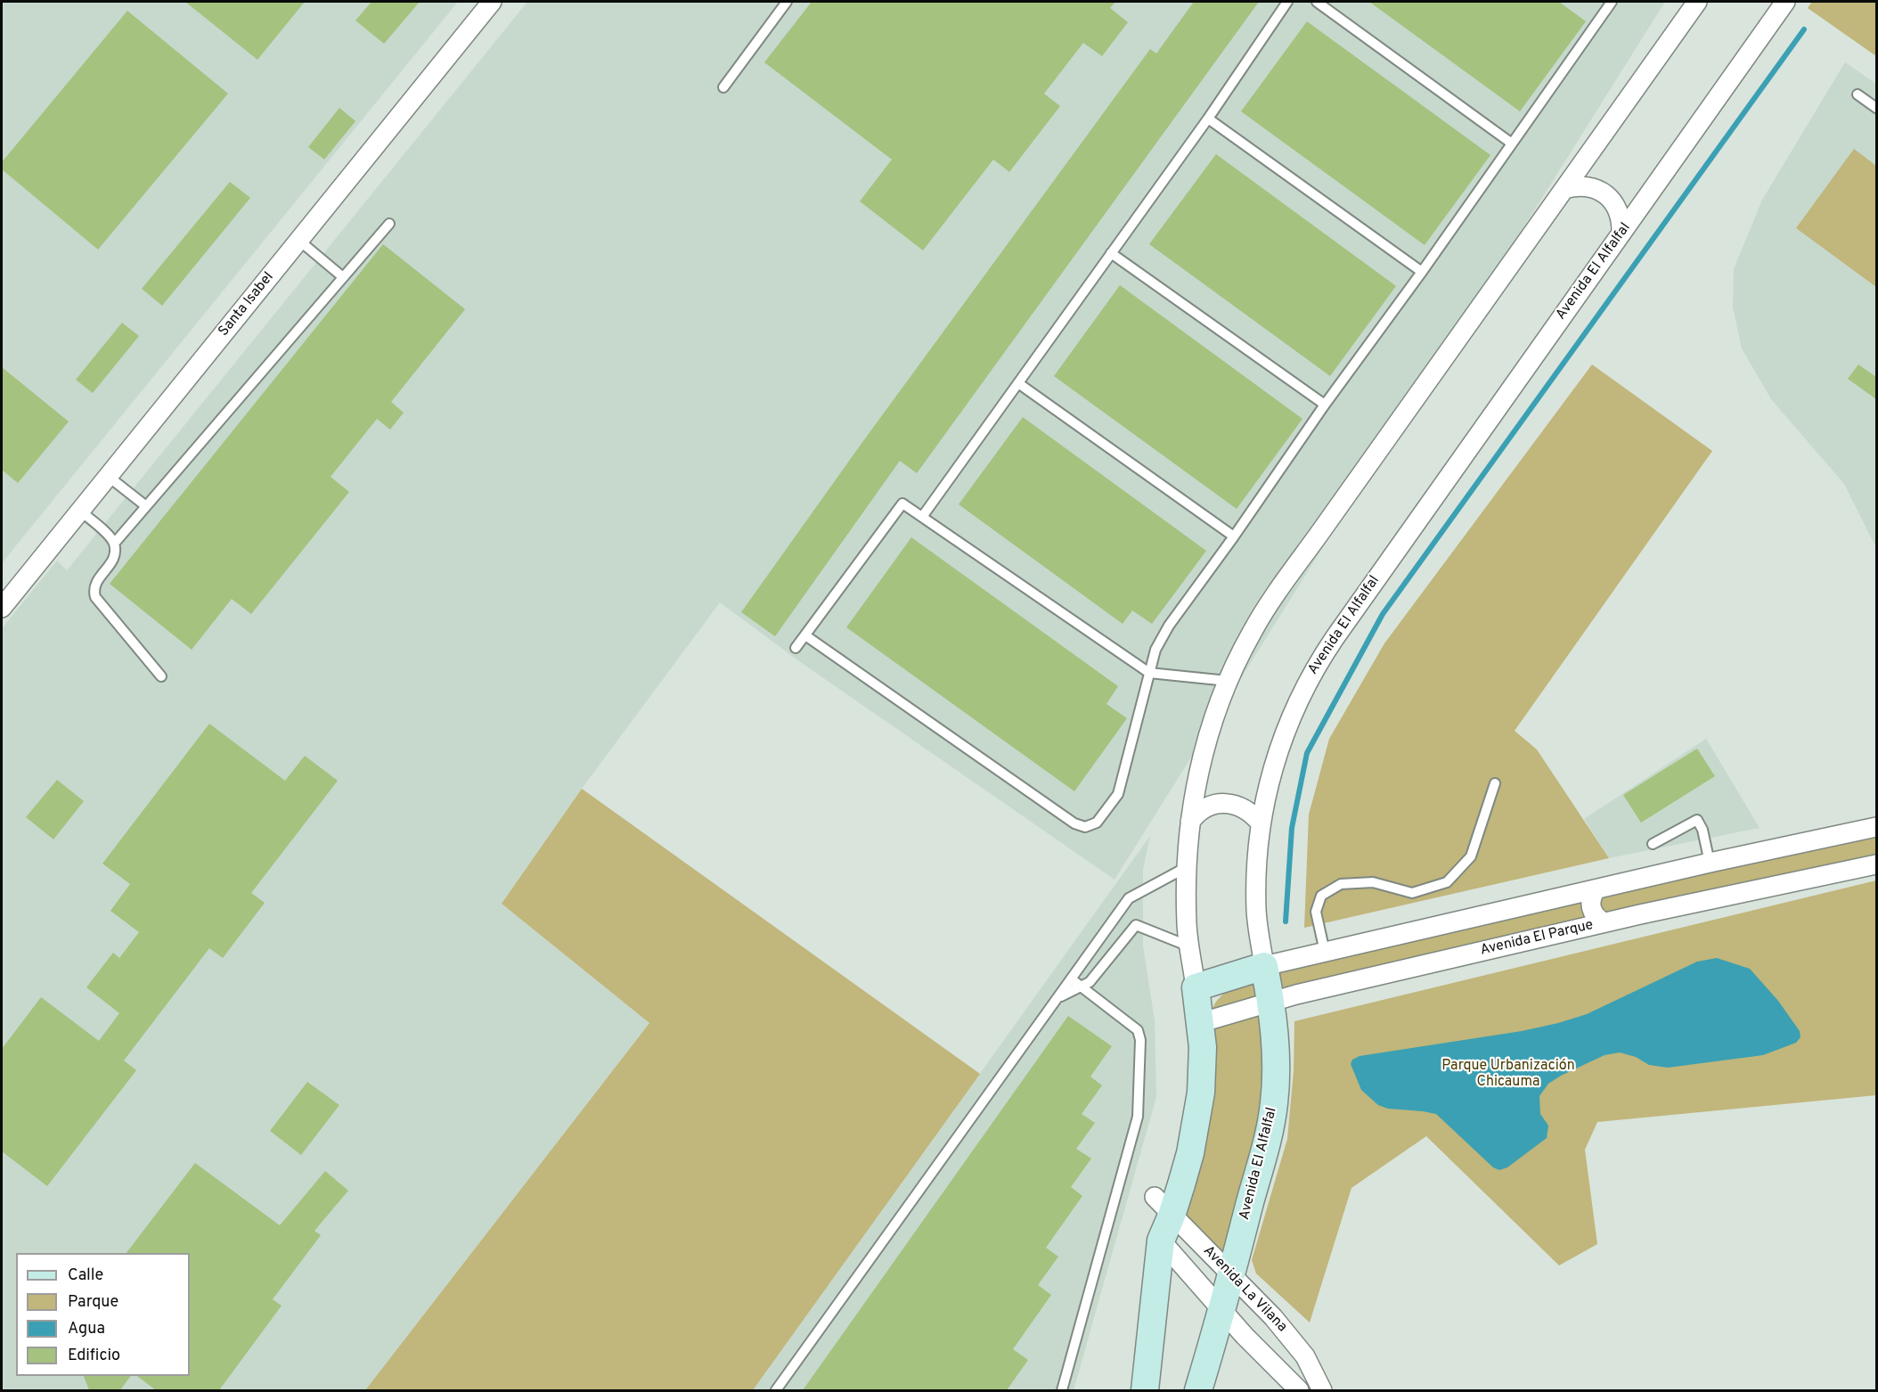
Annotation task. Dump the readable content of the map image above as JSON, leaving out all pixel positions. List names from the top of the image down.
{
  "streets": {
    "street": [
      "Avenida El Alfalfal",
      "Santa Isabel",
      "Avenida El Parque",
      "Avenida La Vilana"
    ]
  },
  "crossings": [
    ["Avenida El Alfalfal", "Avenida El Parque"],
    ["Avenida El Alfalfal", "Avenida La Vilana"]
  ],
  "parks": ["Parque Urbanización Chicauma"],
  "legend": [
    "Calle",
    "Parque",
    "Agua",
    "Edificio"
  ]
}
